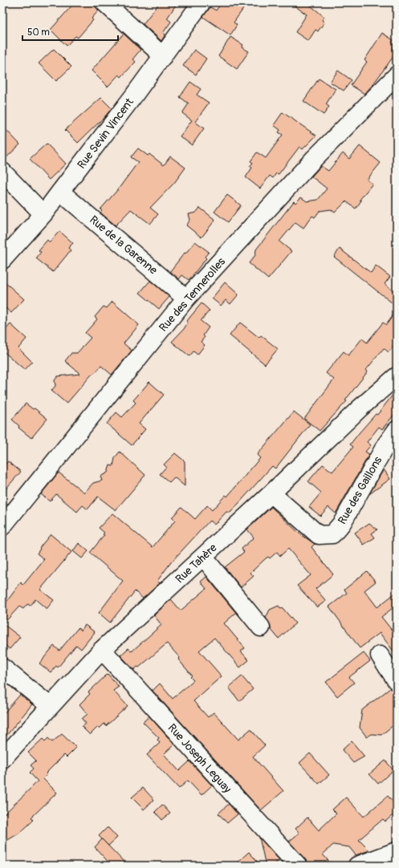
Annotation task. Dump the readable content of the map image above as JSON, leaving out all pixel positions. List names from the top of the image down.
{
  "streets": {
    "street": [
      "Rue Sevin Vincent",
      "Rue de la Garenne",
      "Rue des Tennerolles",
      "Rue des Gaillons",
      "Rue Tahère",
      "Rue Joseph Leguay"
    ]
  },
  "crossings": [
    ["Rue Sevin Vincent", "Rue de la Garenne"],
    ["Rue de la Garenne", "Rue des Tennerolles"],
    ["Rue des Gaillons", "Rue Tahère"],
    ["Rue Tahère", "Rue Joseph Leguay"]
  ],
  "scale_bar": "50 m"
}
